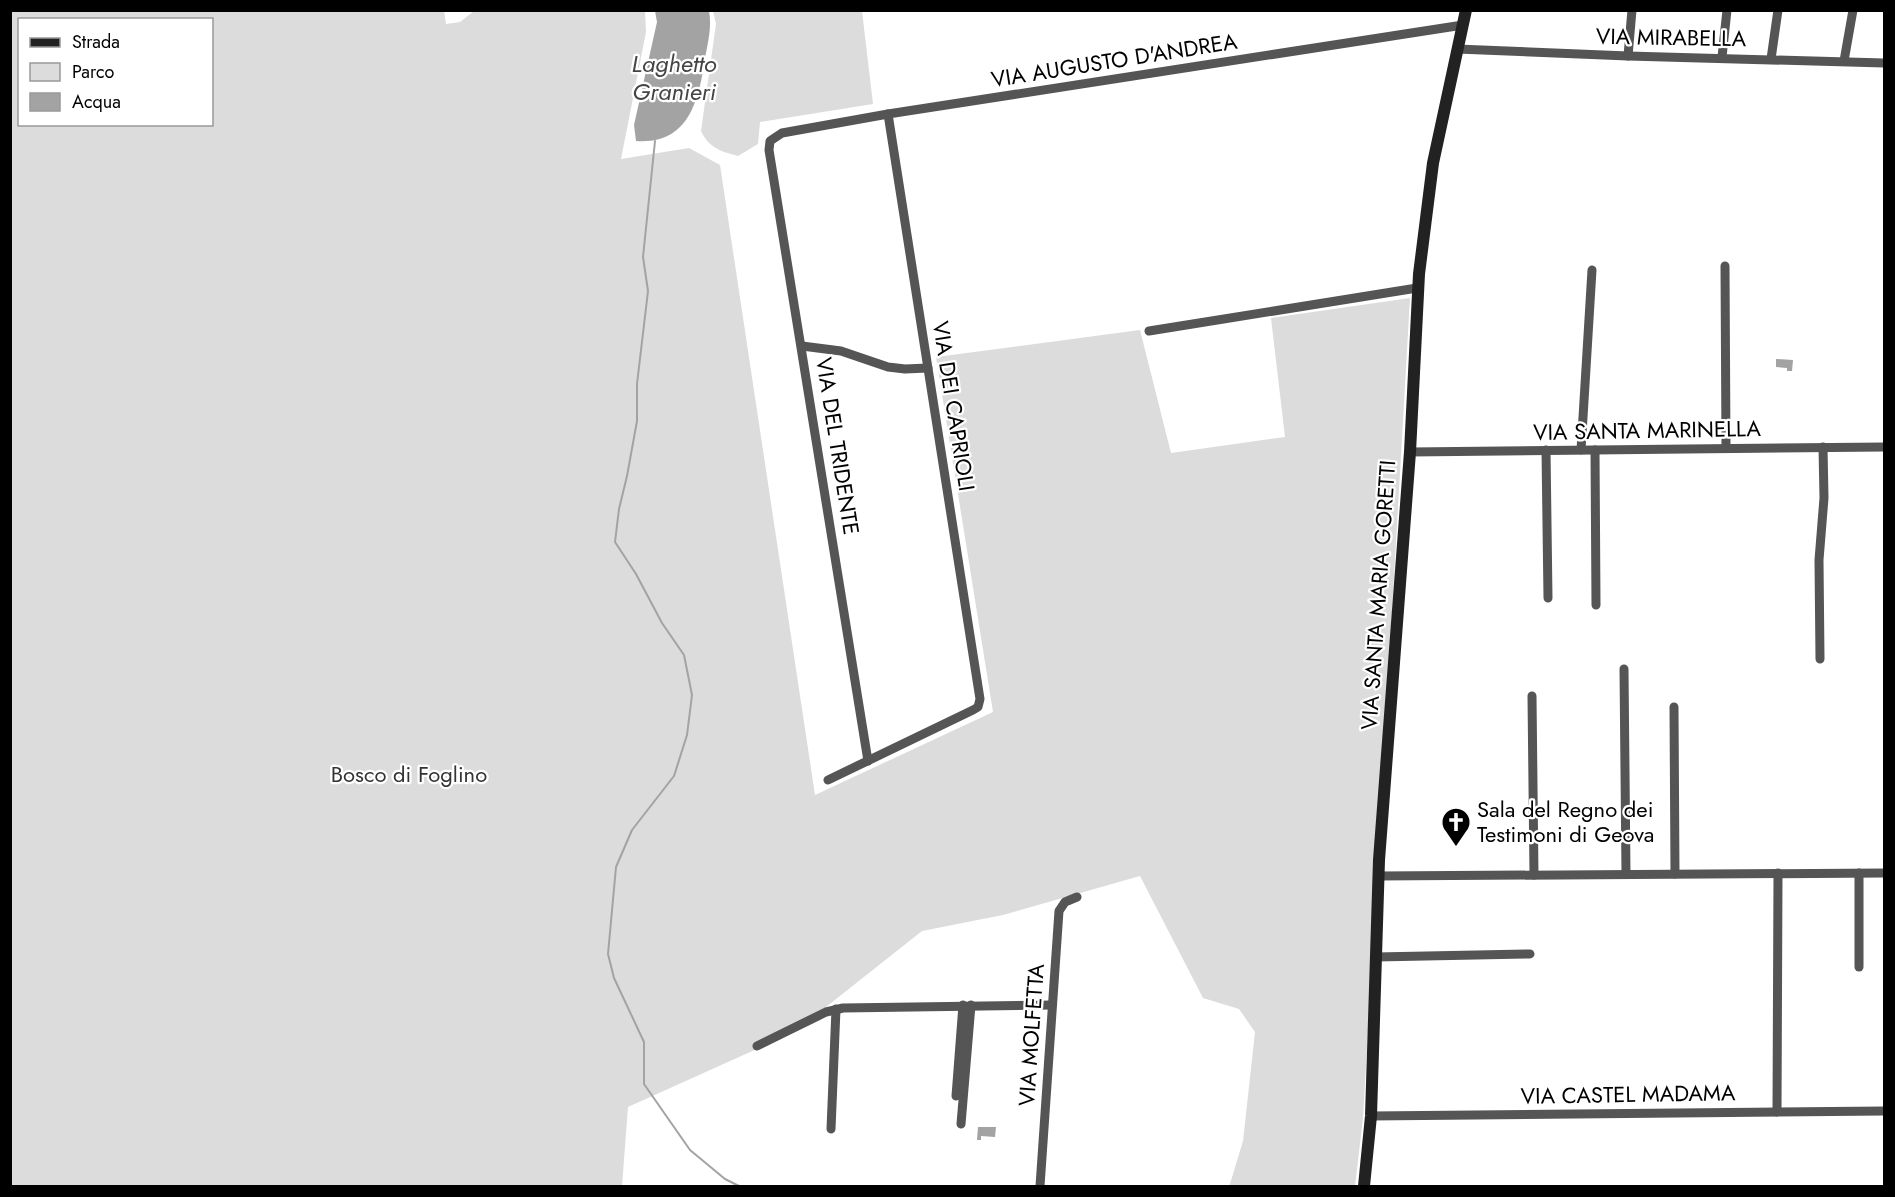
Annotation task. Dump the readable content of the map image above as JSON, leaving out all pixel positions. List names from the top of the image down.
{
  "streets": {
    "main road": ["VIA SANTA MARIA GORETTI"],
    "street": [
      "VIA MIRABELLA",
      "VIA AUGUSTO D'ANDREA",
      "VIA DEI CAPRIOLI",
      "VIA SANTA MARINELLA",
      "VIA DEL TRIDENTE",
      "VIA MOLFETTA",
      "VIA CASTEL MADAMA"
    ]
  },
  "crossings": [
    ["VIA MIRABELLA", "VIA SANTA MARIA GORETTI"],
    ["VIA AUGUSTO D'ANDREA", "VIA DEI CAPRIOLI"],
    ["VIA AUGUSTO D'ANDREA", "VIA DEL TRIDENTE"],
    ["VIA AUGUSTO D'ANDREA", "VIA SANTA MARIA GORETTI"],
    ["VIA DEI CAPRIOLI", "VIA DEL TRIDENTE"],
    ["VIA SANTA MARINELLA", "VIA SANTA MARIA GORETTI"],
    ["VIA SANTA MARIA GORETTI", "VIA CASTEL MADAMA"]
  ],
  "water": ["Laghetto Granieri"],
  "parks": ["Bosco di Foglino"],
  "places": {
    "church": ["Sala del Regno dei Testimoni di Geova"]
  },
  "legend": ["Strada", "Parco", "Acqua"]
}
